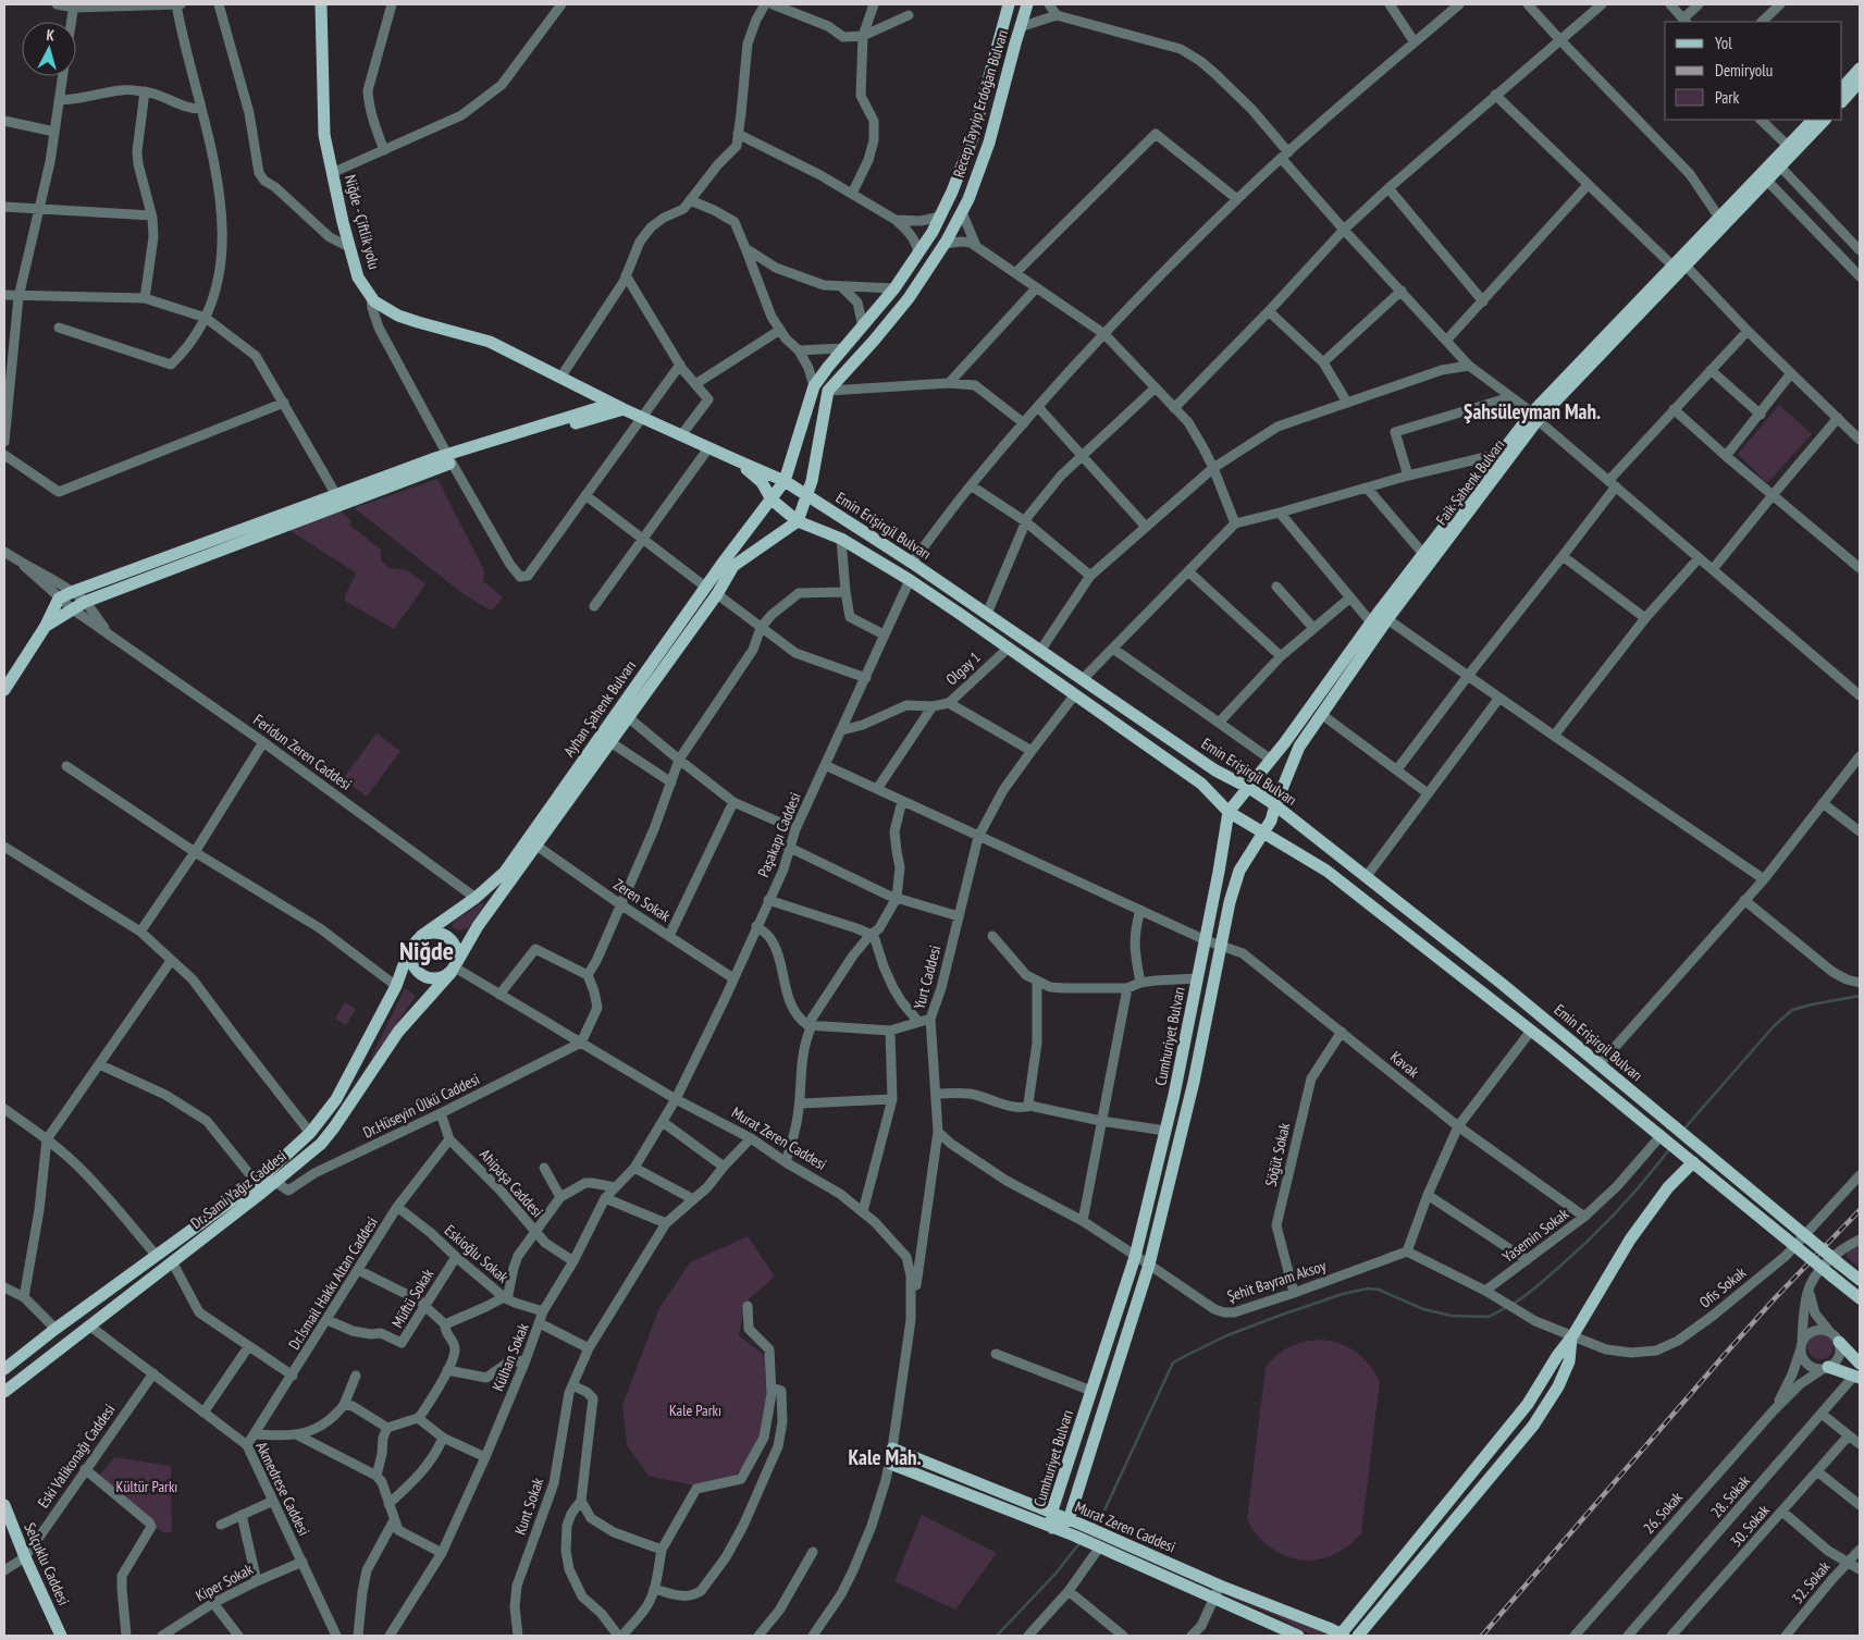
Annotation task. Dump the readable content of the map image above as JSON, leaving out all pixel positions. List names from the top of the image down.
{
  "streets": {
    "main road": [
      "Recep Tayyip Erdoğan Bulvarı",
      "Niğde - Çiftlik yolu",
      "Faik Şahenk Bulvarı",
      "Emin Erişirgil Bulvarı",
      "Ayhan Şahenk Bulvarı",
      "Cumhuriyet Bulvarı",
      "Murat Zeren Caddesi",
      "Dr. Sami Yağız Caddesi",
      "Selçuklu Caddesi"
    ],
    "street": [
      "Olgay 1",
      "Feridun Zeren Caddesi",
      "Paşakapı Caddesi",
      "Zeren Sokak",
      "Yurt Caddesi",
      "Kavak",
      "Dr.Hüseyin Ülkü Caddesi",
      "Söğüt Sokak",
      "Ahipaşa Caddesi",
      "Yasemin Sokak",
      "Eskioğlu Sokak",
      "Şehit Bayram Aksoy",
      "Dr.İsmail Hakkı Altan Caddesi",
      "Ofis Sokak",
      "Müftü Sokak",
      "Külhan Sokak",
      "Eski Valikonağı Caddesi",
      "Akmedrese Caddesi",
      "28. Sokak",
      "Kunt Sokak",
      "26. Sokak",
      "30. Sokak",
      "Kiper Sokak",
      "32. Sokak"
    ]
  },
  "crossings": [
    ["Recep Tayyip Erdoğan Bulvarı", "Emin Erişirgil Bulvarı"],
    ["Recep Tayyip Erdoğan Bulvarı", "Ayhan Şahenk Bulvarı"],
    ["Niğde - Çiftlik yolu", "Emin Erişirgil Bulvarı"],
    ["Faik Şahenk Bulvarı", "Emin Erişirgil Bulvarı"],
    ["Faik Şahenk Bulvarı", "Cumhuriyet Bulvarı"],
    ["Emin Erişirgil Bulvarı", "Olgay 1"],
    ["Emin Erişirgil Bulvarı", "Ayhan Şahenk Bulvarı"],
    ["Emin Erişirgil Bulvarı", "Paşakapı Caddesi"],
    ["Emin Erişirgil Bulvarı", "Yurt Caddesi"],
    ["Emin Erişirgil Bulvarı", "Cumhuriyet Bulvarı"],
    ["Emin Erişirgil Bulvarı", "Yasemin Sokak"],
    ["Olgay 1", "Paşakapı Caddesi"],
    ["Ayhan Şahenk Bulvarı", "Feridun Zeren Caddesi"],
    ["Ayhan Şahenk Bulvarı", "Zeren Sokak"],
    ["Ayhan Şahenk Bulvarı", "Murat Zeren Caddesi"],
    ["Ayhan Şahenk Bulvarı", "Dr. Sami Yağız Caddesi"],
    ["Paşakapı Caddesi", "Zeren Sokak"],
    ["Paşakapı Caddesi", "Kavak"],
    ["Paşakapı Caddesi", "Murat Zeren Caddesi"],
    ["Paşakapı Caddesi", "Külhan Sokak"],
    ["Yurt Caddesi", "Kavak"],
    ["Yurt Caddesi", "Murat Zeren Caddesi"],
    ["Cumhuriyet Bulvarı", "Kavak"],
    ["Cumhuriyet Bulvarı", "Murat Zeren Caddesi"],
    ["Cumhuriyet Bulvarı", "Şehit Bayram Aksoy"],
    ["Kavak", "Söğüt Sokak"],
    ["Kavak", "Yasemin Sokak"],
    ["Dr.Hüseyin Ülkü Caddesi", "Murat Zeren Caddesi"],
    ["Dr.Hüseyin Ülkü Caddesi", "Ahipaşa Caddesi"],
    ["Dr.Hüseyin Ülkü Caddesi", "Dr. Sami Yağız Caddesi"],
    ["Murat Zeren Caddesi", "Dr. Sami Yağız Caddesi"],
    ["Murat Zeren Caddesi", "Külhan Sokak"],
    ["Murat Zeren Caddesi", "Kunt Sokak"],
    ["Söğüt Sokak", "Şehit Bayram Aksoy"],
    ["Ahipaşa Caddesi", "Dr.İsmail Hakkı Altan Caddesi"],
    ["Ahipaşa Caddesi", "Külhan Sokak"],
    ["Dr. Sami Yağız Caddesi", "Akmedrese Caddesi"],
    ["Yasemin Sokak", "Ofis Sokak"],
    ["Eskioğlu Sokak", "Dr.İsmail Hakkı Altan Caddesi"],
    ["Eskioğlu Sokak", "Müftü Sokak"],
    ["Eskioğlu Sokak", "Külhan Sokak"],
    ["Dr.İsmail Hakkı Altan Caddesi", "Müftü Sokak"],
    ["Dr.İsmail Hakkı Altan Caddesi", "Akmedrese Caddesi"],
    ["Eski Valikonağı Caddesi", "Akmedrese Caddesi"],
    ["Eski Valikonağı Caddesi", "Selçuklu Caddesi"],
    ["Akmedrese Caddesi", "Kiper Sokak"]
  ],
  "districts": ["Şahsüleyman Mah.", "Niğde", "Kale Mah."],
  "parks": ["Kale Parkı", "Kültür Parkı"],
  "legend": ["Yol", "Demiryolu", "Park"],
  "north": "top"
}
